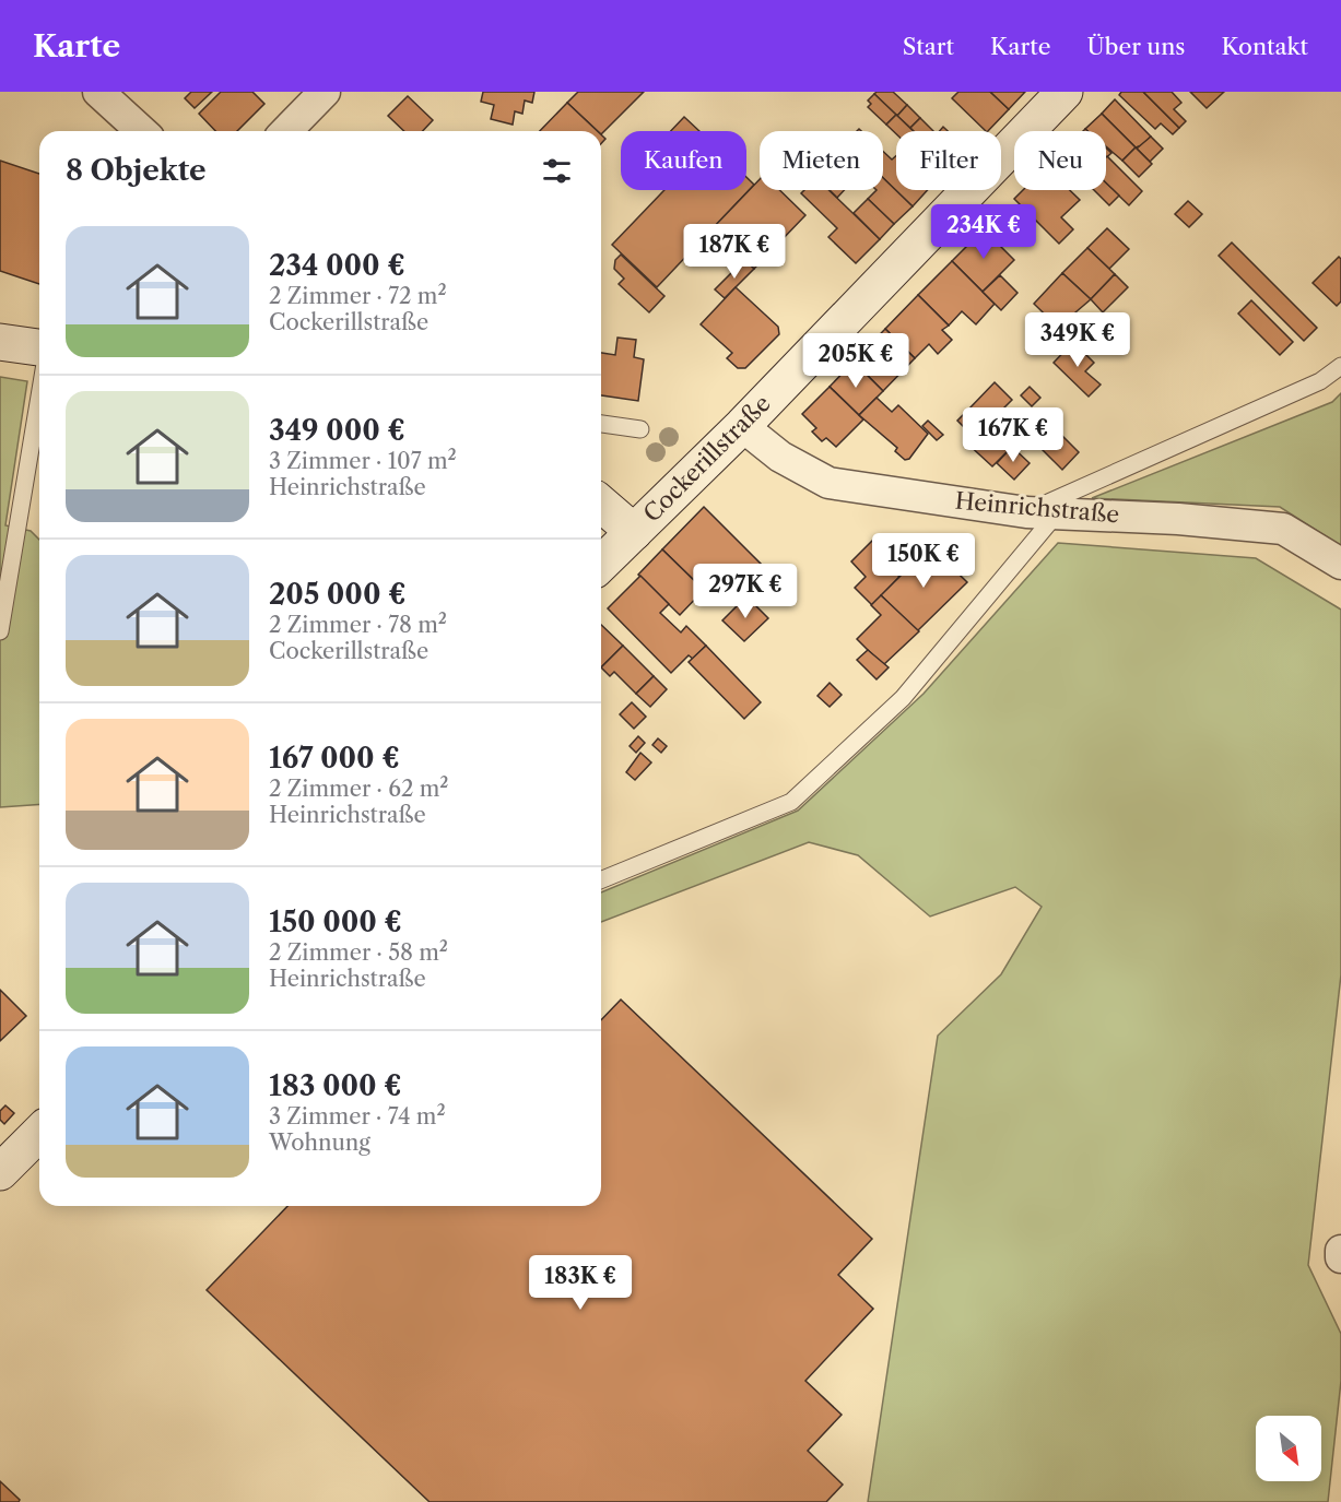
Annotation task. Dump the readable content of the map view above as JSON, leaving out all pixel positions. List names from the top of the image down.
{
  "streets": {
    "main road": ["Cockerillstraße"],
    "street": ["Heinrichstraße"]
  },
  "crossings": [
    ["Cockerillstraße", "Heinrichstraße"]
  ],
  "north": "bottom right",
  "page": {
    "header": "Karte",
    "nav": [
      "Start",
      "Karte",
      "Über uns",
      "Kontakt"
    ],
    "chip": [
      "Kaufen",
      "Mieten",
      "Filter",
      "Neu"
    ],
    "heading": "8 Objekte",
    "price": [
      "234K €",
      "187K €",
      "349K €",
      "205K €",
      "167K €",
      "150K €",
      "297K €",
      "183K €"
    ],
    "list": [
      {
        "name": "234 000 €",
        "note": "2 Zimmer · 72 m² · Cockerillstraße"
      },
      {
        "name": "349 000 €",
        "note": "3 Zimmer · 107 m² · Heinrichstraße"
      },
      {
        "name": "205 000 €",
        "note": "2 Zimmer · 78 m² · Cockerillstraße"
      },
      {
        "name": "167 000 €",
        "note": "2 Zimmer · 62 m² · Heinrichstraße"
      },
      {
        "name": "150 000 €",
        "note": "2 Zimmer · 58 m² · Heinrichstraße"
      },
      {
        "name": "183 000 €",
        "note": "3 Zimmer · 74 m² · Wohnung"
      }
    ]
  }
}
